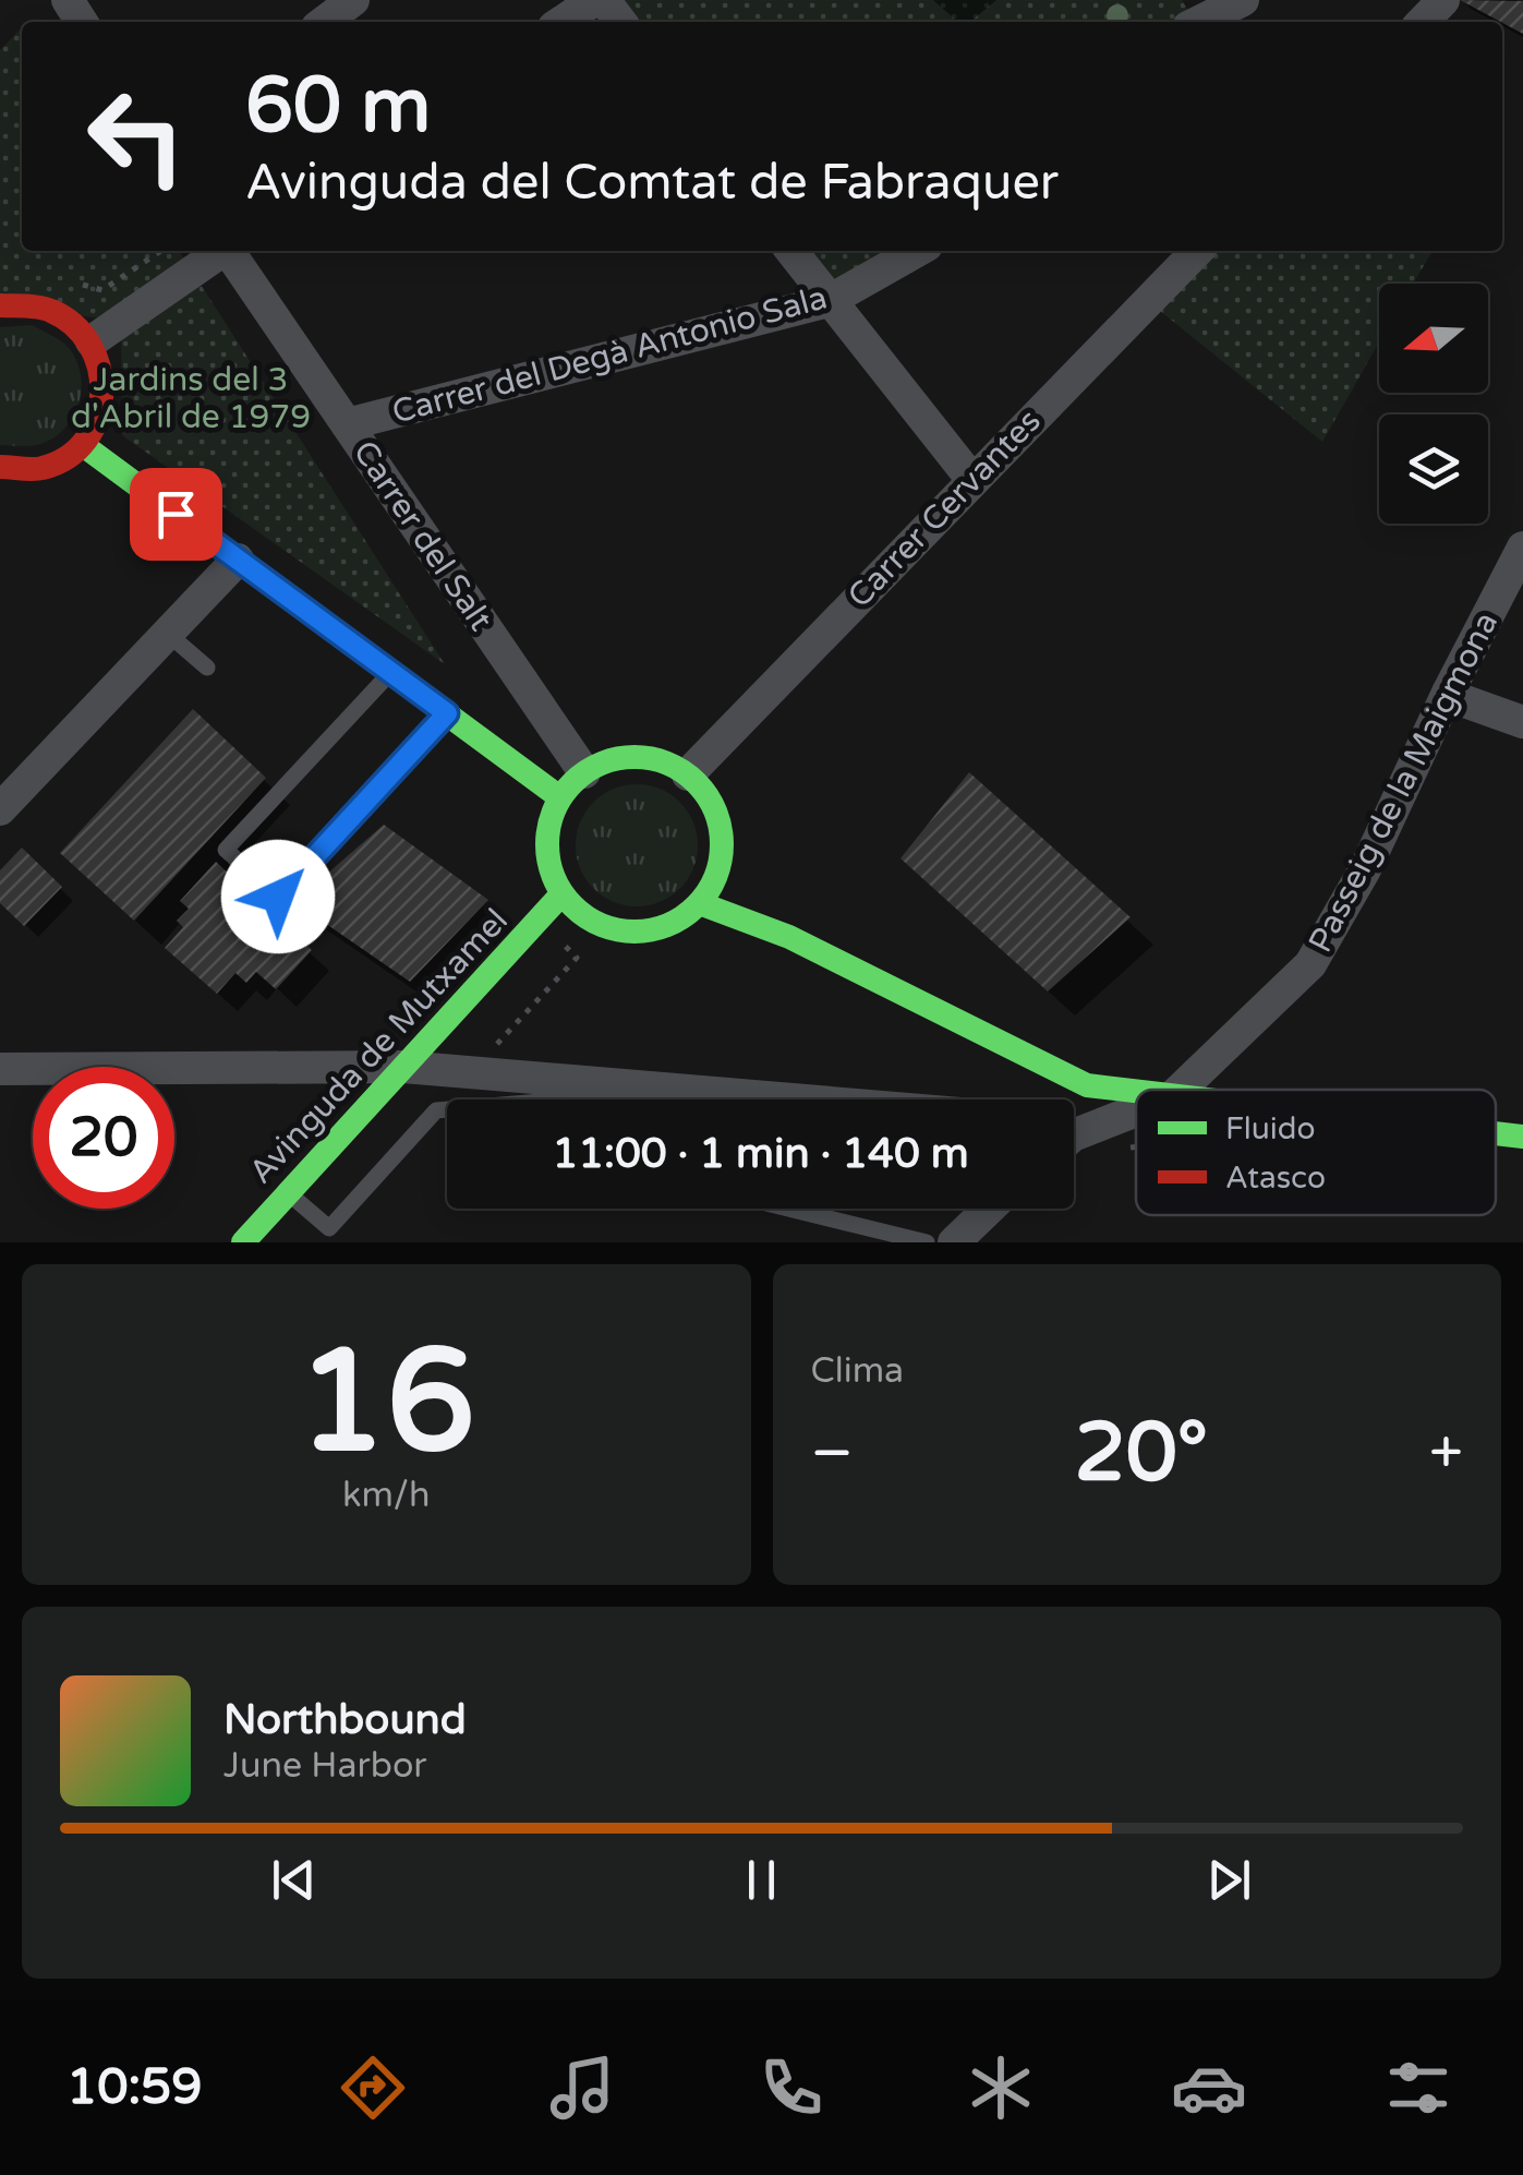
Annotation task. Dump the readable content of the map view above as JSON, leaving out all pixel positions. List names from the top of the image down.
{
  "streets": {
    "street": [
      "Carrer del Degà Antonio Sala",
      "Carrer Cervantes",
      "Carrer del Salt",
      "Passeig de la Maigmona",
      "Avinguda de Mutxamel"
    ]
  },
  "crossings": [
    ["Carrer del Degà Antonio Sala", "Carrer del Salt"],
    ["Carrer Cervantes", "Carrer del Salt"],
    ["Carrer Cervantes", "Avinguda de Mutxamel"],
    ["Carrer del Salt", "Avinguda de Mutxamel"]
  ],
  "parks": ["Jardins del 3 d'Abril de 1979"],
  "legend": ["Fluido", "Atasco"],
  "north": "left",
  "page": {
    "turn": ["60 m", "Avinguda del Comtat de Fabraquer"],
    "limit": "20",
    "trip": "11:00 · 1 min · 140 m",
    "tile": [
      ["16", "km/h"],
      "Clima"
    ],
    "heat": ["−", "20°", "+"],
    "song": ["Northbound", "June Harbor"],
    "tabs": "10:59"
  }
}
